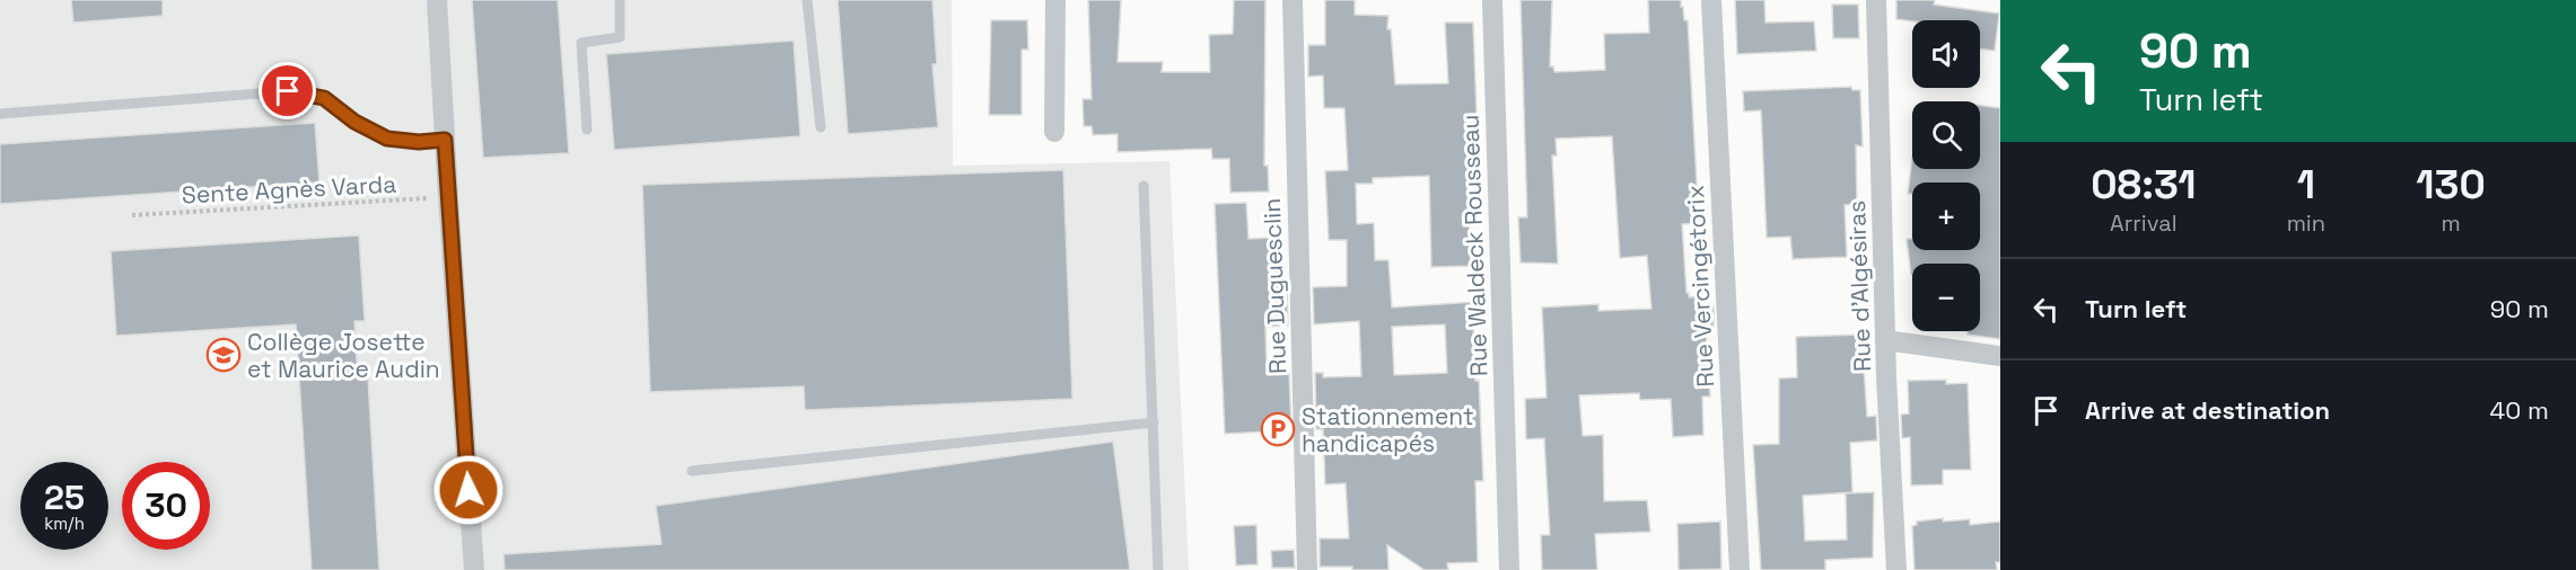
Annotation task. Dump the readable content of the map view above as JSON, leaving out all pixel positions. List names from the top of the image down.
{
  "streets": {
    "street": [
      "Rue Waldeck Rousseau",
      "Rue Duguesclin",
      "Rue Vercingétorix",
      "Rue d'Algésiras"
    ],
    "path": ["Sente Agnès Varda"]
  },
  "places": {
    "school or university": ["Collège Josette et Maurice Audin"],
    "parking": ["Stationnement handicapés"]
  },
  "page": {
    "turn": ["90 m", "Turn left"],
    "map_buttons": ["+", "−"],
    "eta": [
      "08:31",
      "Arrival",
      "1",
      "min",
      "130",
      "m"
    ],
    "list": [
      {
        "name": "Turn left",
        "value": "90 m"
      },
      {
        "name": "Arrive at destination",
        "value": "40 m"
      }
    ],
    "speed": "25 km/h",
    "limit": "30"
  }
}
